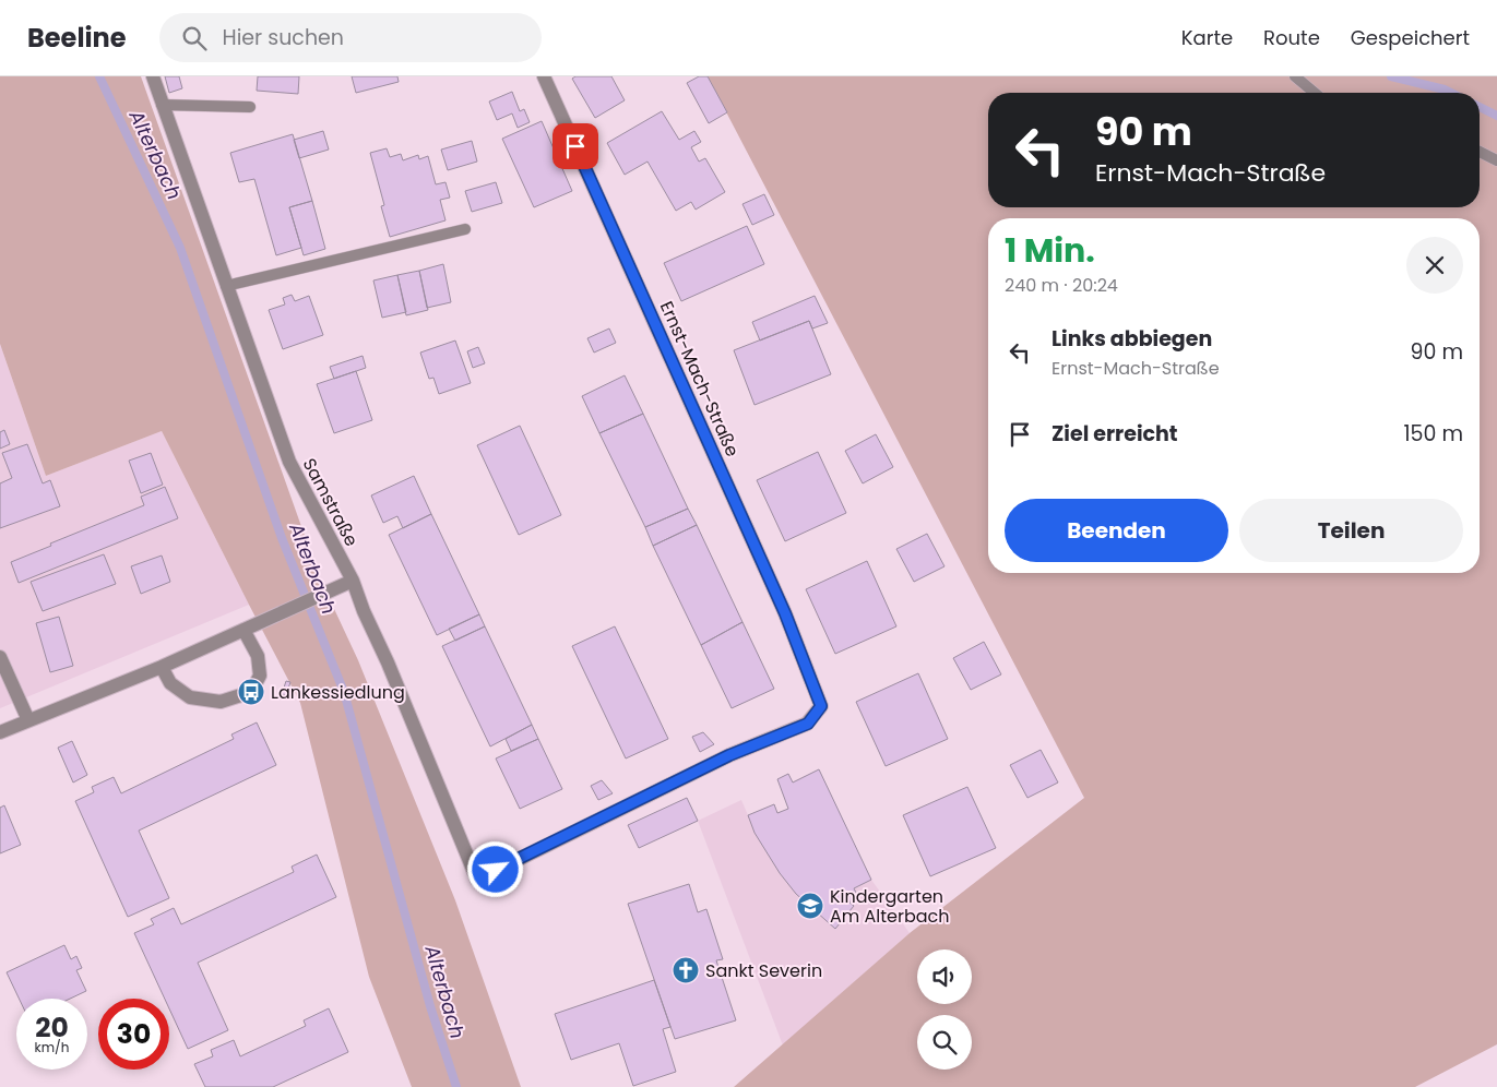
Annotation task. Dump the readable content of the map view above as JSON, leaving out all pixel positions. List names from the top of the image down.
{
  "streets": {
    "street": ["Ernst-Mach-Straße", "Samstraße"]
  },
  "crossings": [
    ["Ernst-Mach-Straße", "Samstraße"]
  ],
  "water": ["Alterbach"],
  "places": {
    "bus stop": ["Lankessiedlung"],
    "school or university": ["Kindergarten Am Alterbach"],
    "church": ["Sankt Severin"]
  },
  "page": {
    "header": "Beeline",
    "search": "Hier suchen",
    "nav": ["Karte", "Route", "Gespeichert"],
    "turn": ["90 m", "Ernst-Mach-Straße"],
    "heading": ["1 Min.", "240 m · 20:24"],
    "list": [
      {
        "name": "Links abbiegen",
        "note": "Ernst-Mach-Straße",
        "value": "90 m"
      },
      {
        "name": "Ziel erreicht",
        "value": "150 m"
      }
    ],
    "buttons": ["Beenden", "Teilen"],
    "speed": "20 km/h",
    "limit": "30"
  }
}
